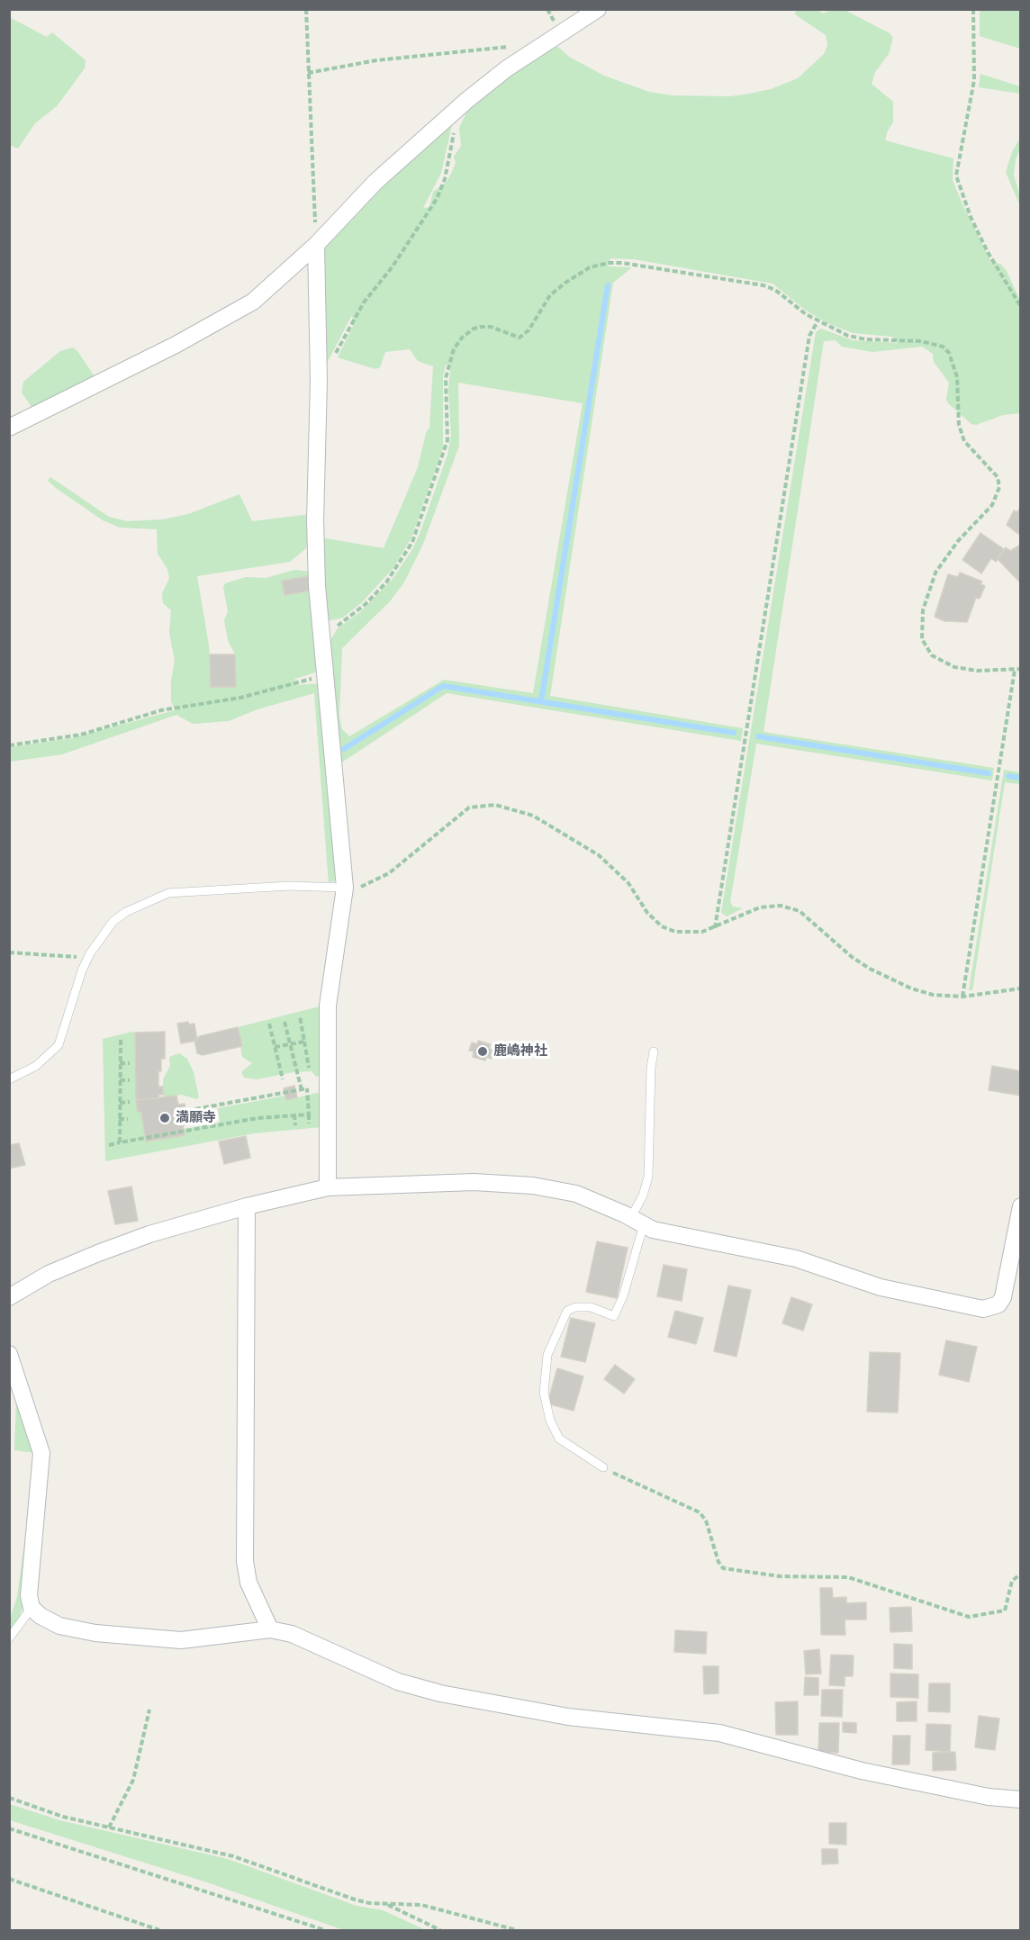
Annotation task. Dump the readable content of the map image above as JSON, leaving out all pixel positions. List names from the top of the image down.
{
  "places": ["鹿嶋神社", "満願寺"]
}
